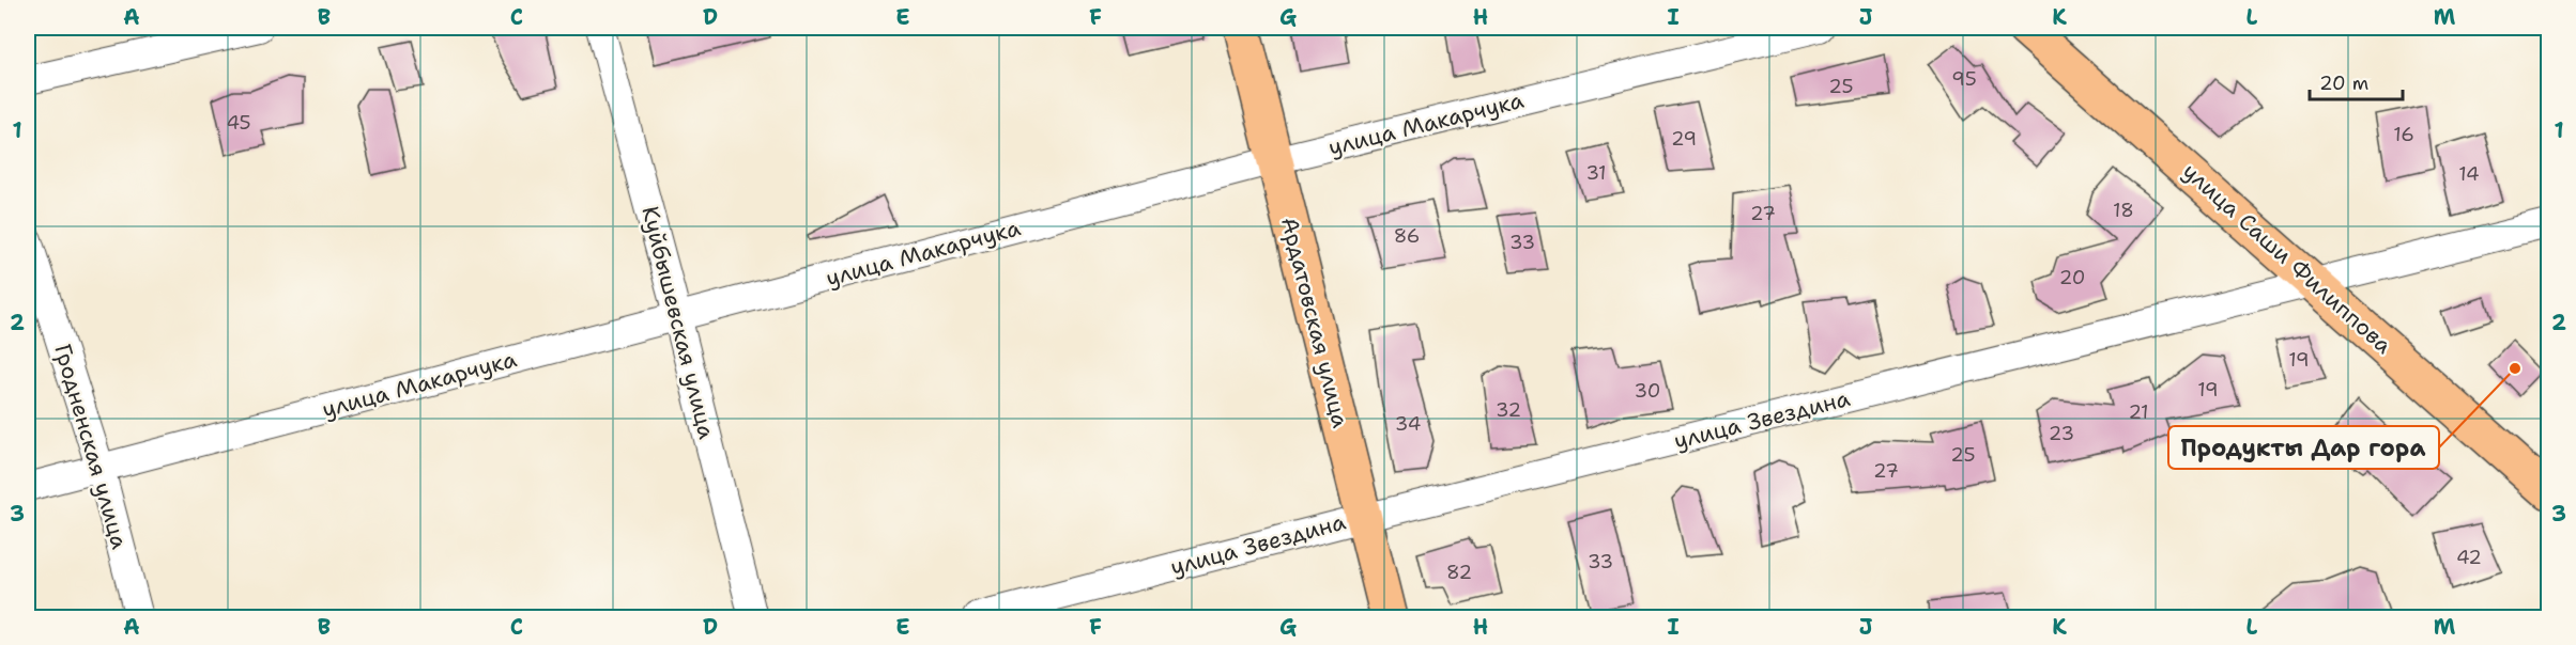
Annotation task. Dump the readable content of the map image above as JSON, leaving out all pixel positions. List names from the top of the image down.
{
  "streets": {
    "highway": ["улица Саши Филиппова", "Ардатовская улица"],
    "street": [
      "улица Макарчука",
      "Куйбышевская улица",
      "улица Звездина",
      "Гродненская улица"
    ]
  },
  "crossings": [
    ["улица Макарчука", "Куйбышевская улица"],
    ["улица Макарчука", "Ардатовская улица"],
    ["улица Макарчука", "Гродненская улица"],
    ["улица Саши Филиппова", "улица Звездина"],
    ["Ардатовская улица", "улица Звездина"]
  ],
  "places": ["Продукты Дар гора"],
  "house_numbers": [
    "95",
    "25",
    "45",
    "16",
    "29",
    "31",
    "14",
    "18",
    "27",
    "86",
    "33",
    "20",
    "19",
    "19",
    "30",
    "32",
    "21",
    "34",
    "23",
    "25",
    "27",
    "42",
    "33",
    "82"
  ],
  "scale_bar": "20 m",
  "grid": {
    "columns": [
      "A",
      "B",
      "C",
      "D",
      "E",
      "F",
      "G",
      "H",
      "I",
      "J",
      "K",
      "L",
      "M"
    ],
    "rows": ["1", "2", "3"]
  }
}
